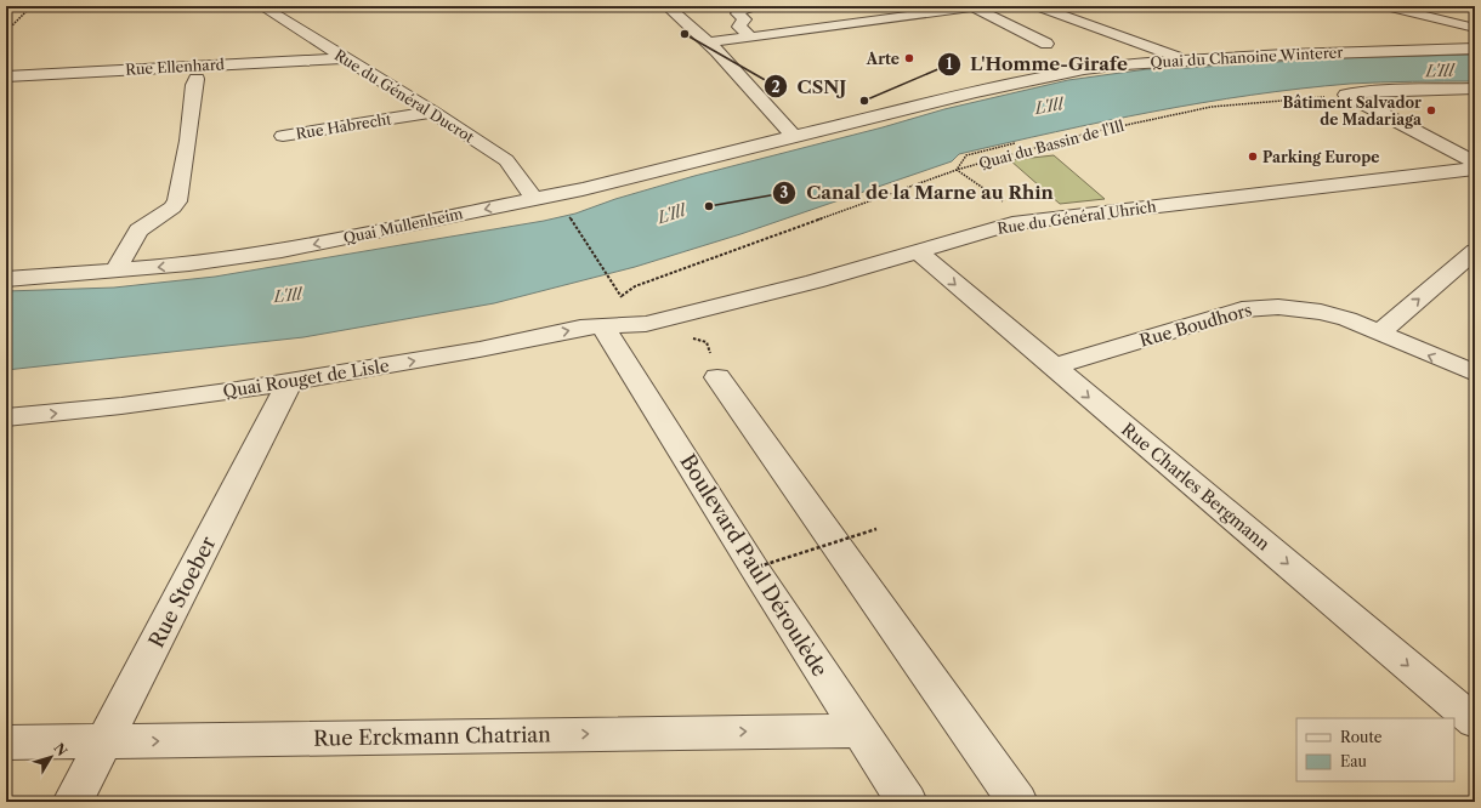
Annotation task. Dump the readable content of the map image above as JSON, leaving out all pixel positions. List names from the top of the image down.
{
  "streets": {
    "street": [
      "Quai du Chanoine Winterer",
      "Rue Ellenhard",
      "Rue du Général Ducrot",
      "Rue Habrecht",
      "Rue du Général Uhrich",
      "Quai Mullenheim",
      "Rue Boudhors",
      "Quai Rouget de Lisle",
      "Rue Charles Bergmann",
      "Boulevard Paul Déroulède",
      "Rue Stoeber",
      "Rue Erckmann Chatrian"
    ],
    "path": ["Quai du Bassin de l'Ill"]
  },
  "crossings": [
    ["Quai du Chanoine Winterer", "Quai Mullenheim"],
    ["Rue Ellenhard", "Rue du Général Ducrot"],
    ["Rue du Général Ducrot", "Rue Habrecht"],
    ["Rue du Général Ducrot", "Quai Mullenheim"],
    ["Rue du Général Uhrich", "Quai Rouget de Lisle"],
    ["Rue du Général Uhrich", "Rue Charles Bergmann"],
    ["Rue du Général Uhrich", "Boulevard Paul Déroulède"],
    ["Rue Boudhors", "Rue Charles Bergmann"],
    ["Quai Rouget de Lisle", "Boulevard Paul Déroulède"],
    ["Quai Rouget de Lisle", "Rue Stoeber"],
    ["Boulevard Paul Déroulède", "Rue Erckmann Chatrian"],
    ["Rue Stoeber", "Rue Erckmann Chatrian"]
  ],
  "one_way": [
    "Quai Mullenheim",
    "Quai Rouget de Lisle",
    "Rue Charles Bergmann",
    "Rue Erckmann Chatrian"
  ],
  "water": ["L'Ill"],
  "places": [
    "CSNJ",
    "Arte",
    "L'Homme-Girafe",
    "Bâtiment Salvador de Madariaga",
    "Parking Europe",
    "Canal de la Marne au Rhin"
  ],
  "legend": ["Route", "Eau"],
  "north": "top right"
}
